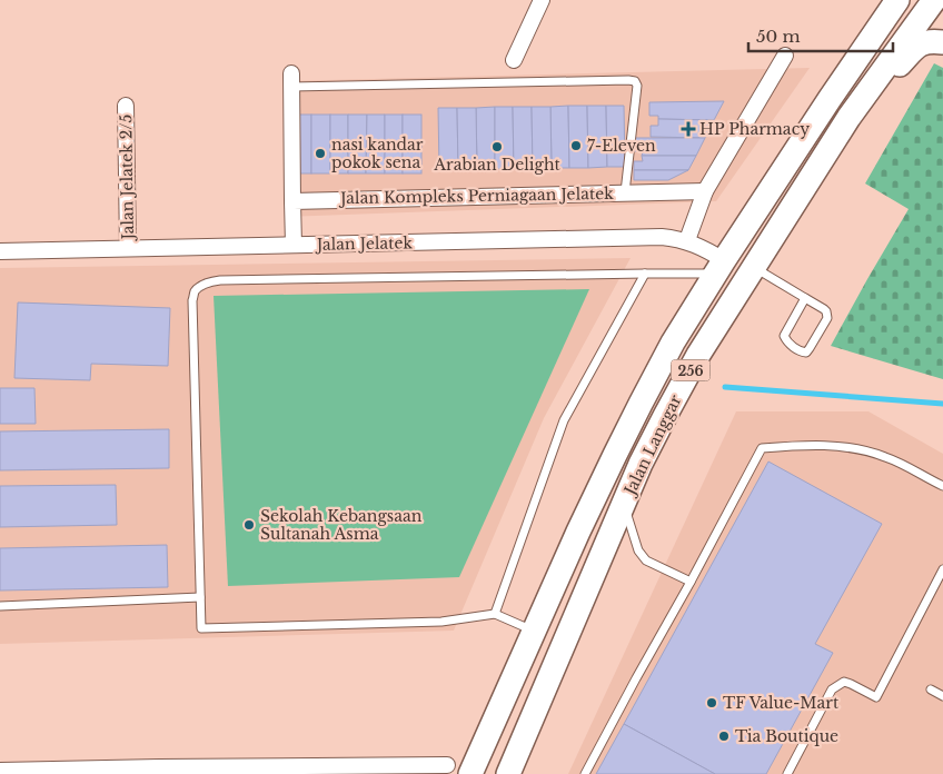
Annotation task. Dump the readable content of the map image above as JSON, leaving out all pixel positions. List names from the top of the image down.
{
  "streets": {
    "main road": ["256", "Jalan Langgar"],
    "street": ["Jalan Jelatek 2/5", "Jalan Kompleks Perniagaan Jelatek", "Jalan Jelatek"]
  },
  "crossings": [
    ["Jalan Jelatek 2/5", "Jalan Jelatek"],
    ["Jalan Jelatek", "Jalan Langgar"]
  ],
  "places": {
    "health": ["HP Pharmacy"],
    "other": [
      "7-Eleven",
      "Arabian Delight",
      "nasi kandar pokok sena",
      "Sekolah Kebangsaan Sultanah Asma",
      "TF Value-Mart",
      "Tia Boutique"
    ]
  },
  "scale_bar": "50 m"
}
